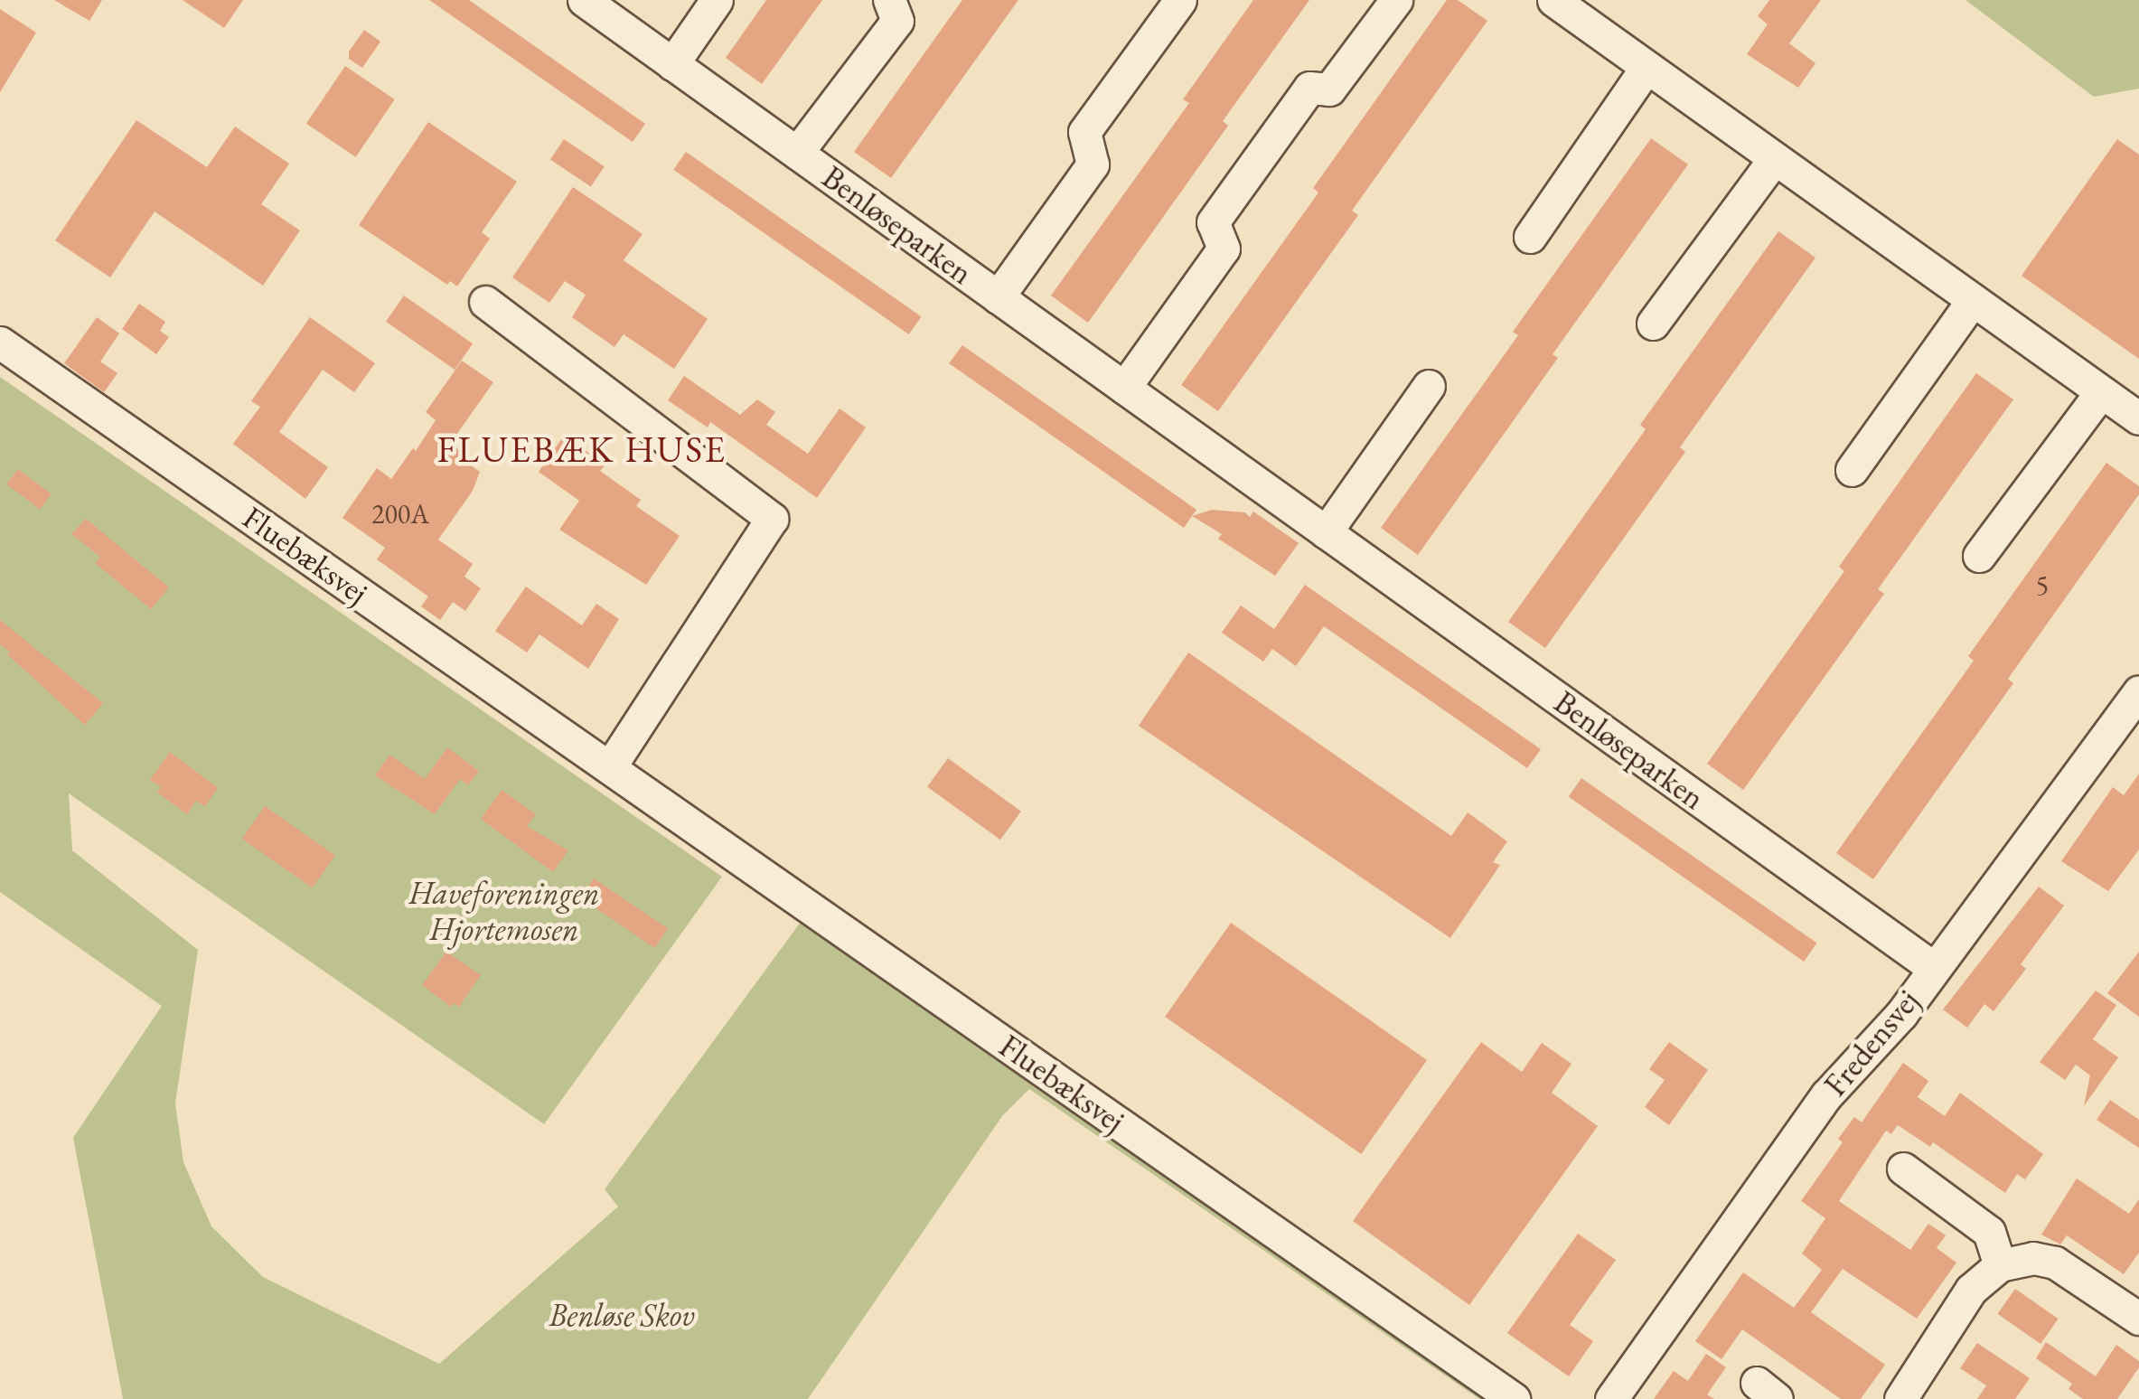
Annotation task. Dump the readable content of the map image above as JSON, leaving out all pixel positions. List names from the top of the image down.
{
  "streets": {
    "street": ["Benløseparken", "Fluebæksvej", "Fredensvej"]
  },
  "crossings": [
    ["Benløseparken", "Fredensvej"]
  ],
  "districts": ["FLUEBÆK HUSE"],
  "parks": ["Haveforeningen Hjortemosen", "Benløse Skov"],
  "house_numbers": ["200A", "5"]
}
